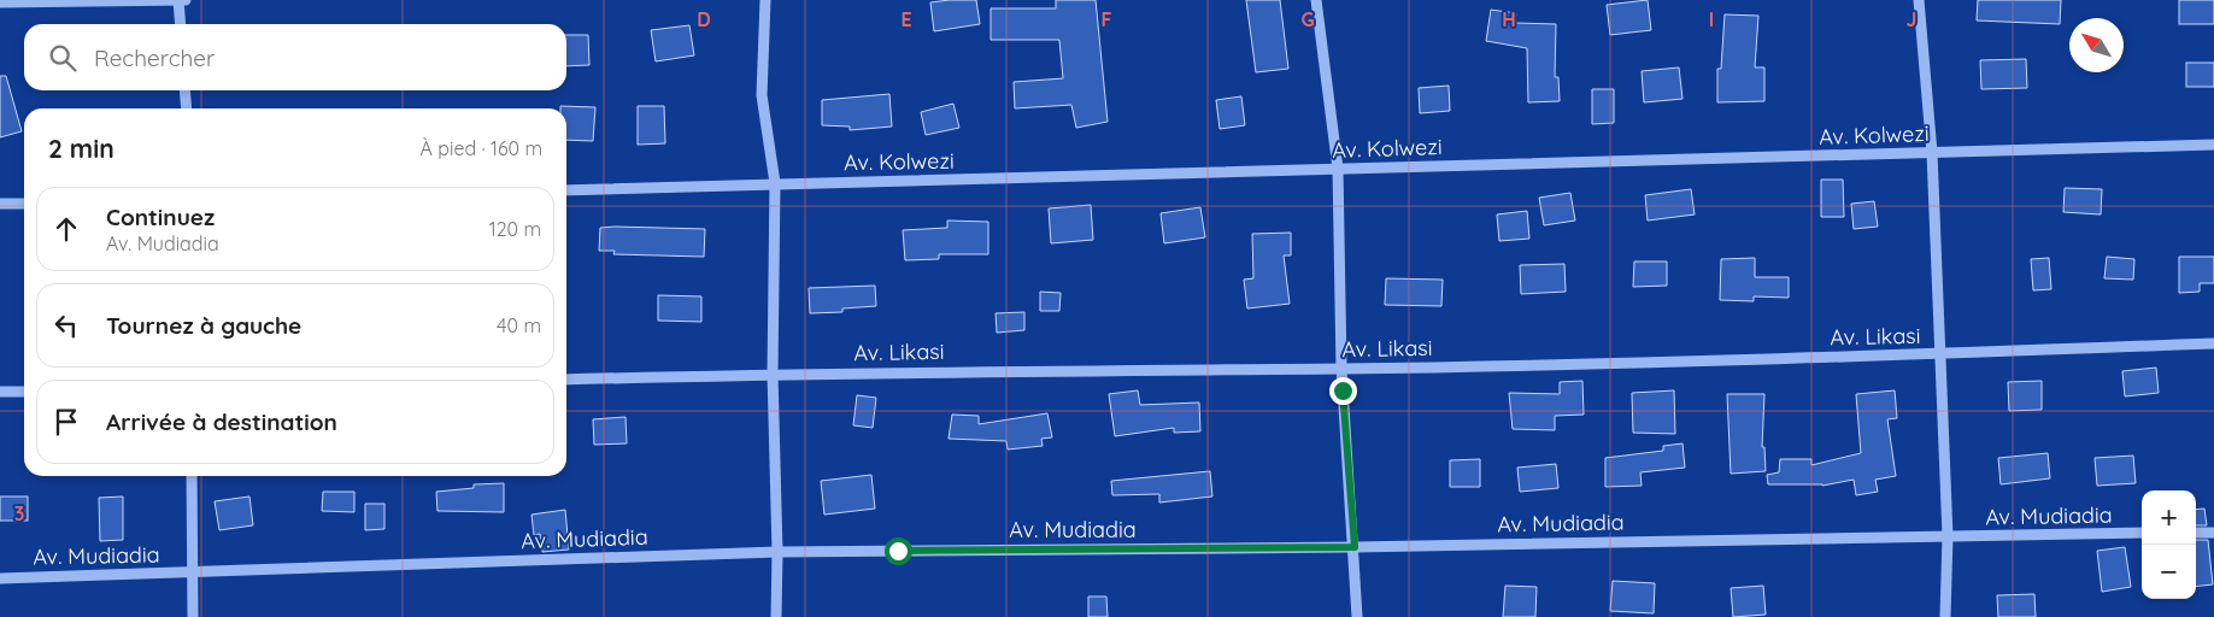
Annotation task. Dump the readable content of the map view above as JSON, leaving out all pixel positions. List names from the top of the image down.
{
  "streets": {
    "street": ["Av. Kolwezi", "Av. Likasi", "Av. Mudiadia"]
  },
  "north": "top left",
  "page": {
    "search": "Rechercher",
    "heading": ["2 min", "À pied · 160 m"],
    "list": [
      ["Continuez", "Av. Mudiadia", "120 m"],
      ["Tournez à gauche", "40 m"],
      "Arrivée à destination"
    ],
    "map_buttons": ["+", "−"]
  },
  "grid": {
    "columns": [
      "D",
      "E",
      "F",
      "G",
      "H",
      "I",
      "J"
    ],
    "rows": ["3"]
  }
}
